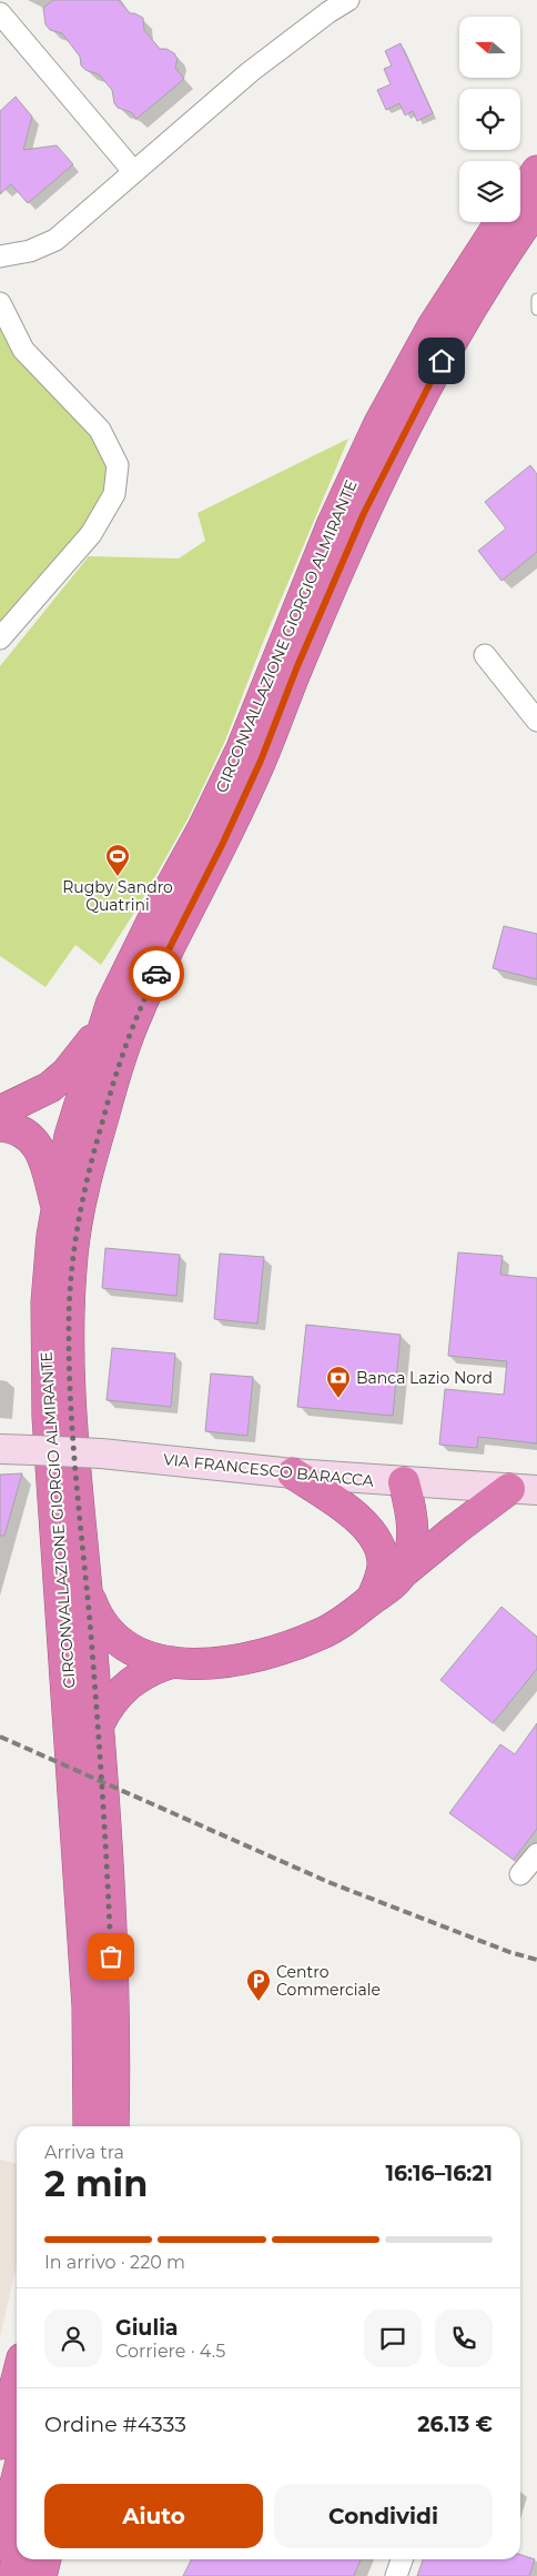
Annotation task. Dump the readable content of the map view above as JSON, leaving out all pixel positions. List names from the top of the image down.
{
  "streets": {
    "highway": ["CIRCONVALLAZIONE GIORGIO ALMIRANTE"],
    "main road": ["VIA FRANCESCO BARACCA"]
  },
  "places": {
    "sports": ["Rugby Sandro Quatrini"],
    "bank": ["Banca Lazio Nord"],
    "parking": ["Centro Commerciale"]
  },
  "north": "left",
  "page": {
    "heading": ["2 min", "Arriva tra", "16:16–16:21"],
    "panel": [
      "Giulia",
      "Corriere · 4.5",
      "Ordine #4333",
      "26.13 €"
    ],
    "bar": "In arrivo · 220 m",
    "buttons": ["Aiuto", "Condividi"]
  }
}
